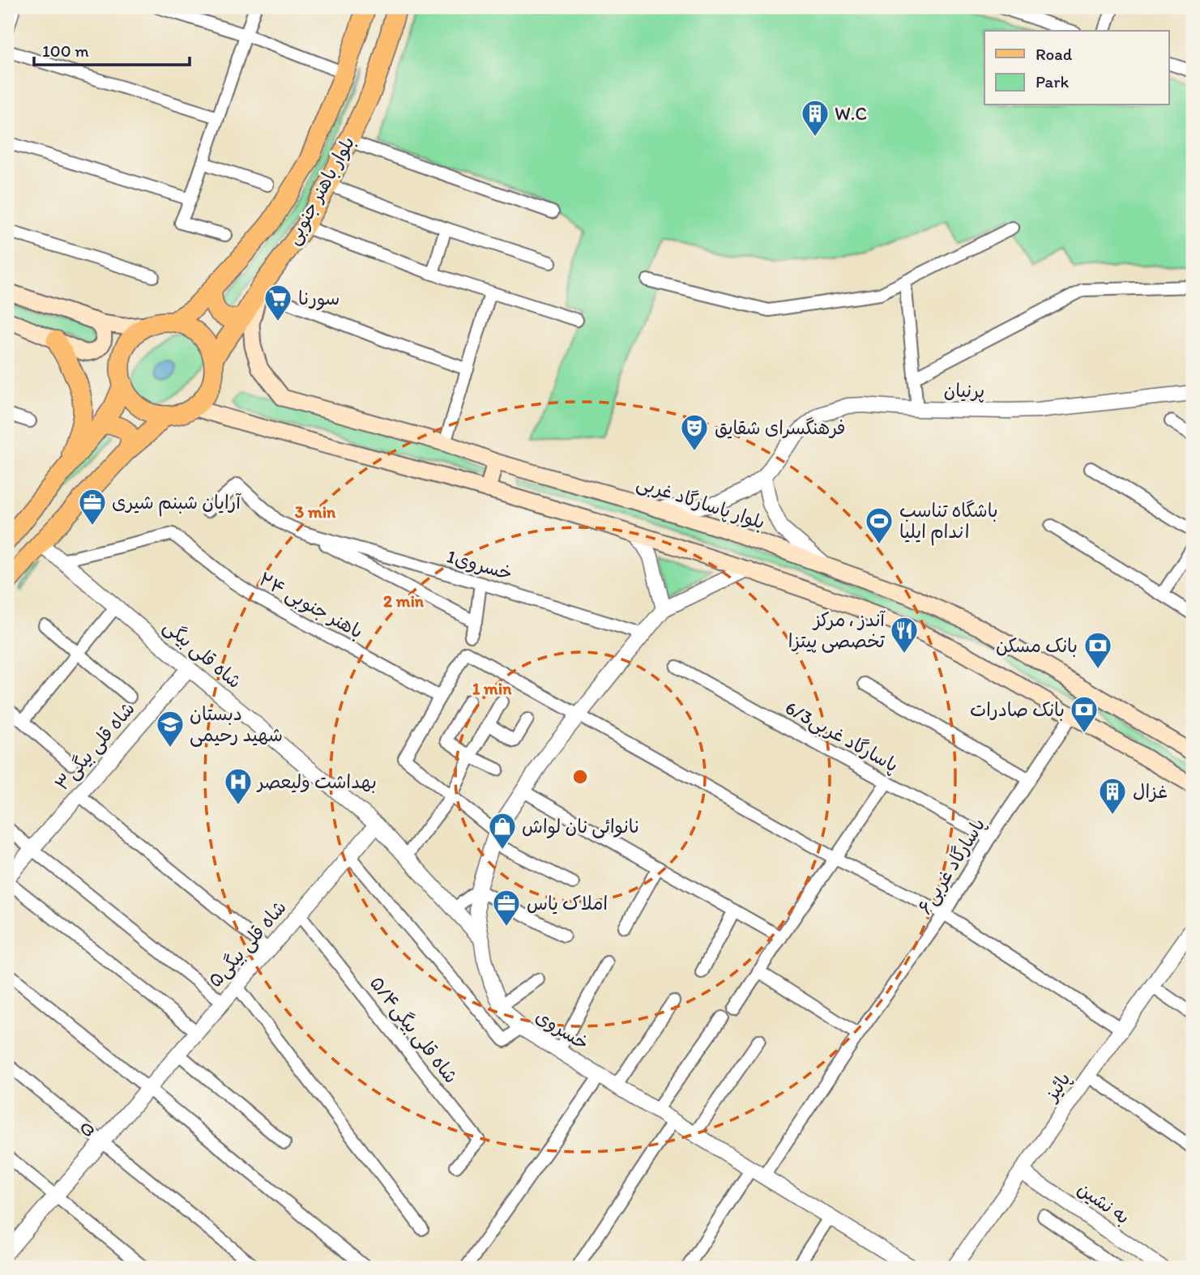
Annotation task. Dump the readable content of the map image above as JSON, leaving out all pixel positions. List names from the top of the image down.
{
  "streets": {
    "main road": ["بلوار باهنر جنوبی", "بلوار پاسارگاد غربی"],
    "street": [
      "پرنیان",
      "خسروى1",
      "۲۴ باهنر جنوبی",
      "شاه قلی بیگی",
      "پاسارگاد غربی6/3",
      "شاه قلی بیگی۳",
      "پاسارگاد غربی۶",
      "شاه قلی بیگی۵",
      "شاه قلی بیگی۵/۴",
      "خسروى",
      "پائیز",
      "۵",
      "به نشین"
    ]
  },
  "crossings": [
    ["بلوار باهنر جنوبی", "بلوار پاسارگاد غربی"],
    ["خسروى1", "خسروى"],
    ["۲۴ باهنر جنوبی", "شاه قلی بیگی"],
    ["شاه قلی بیگی", "شاه قلی بیگی۳"],
    ["شاه قلی بیگی", "شاه قلی بیگی۵"],
    ["شاه قلی بیگی", "خسروى"],
    ["پاسارگاد غربی6/3", "پاسارگاد غربی۶"],
    ["پاسارگاد غربی۶", "خسروى"],
    ["شاه قلی بیگی۵", "شاه قلی بیگی۵/۴"],
    ["شاه قلی بیگی۵", "۵"],
    ["پائیز", "به نشین"]
  ],
  "places": {
    "building": ["W.C", "غزال"],
    "supermarket": ["سورنا"],
    "theatre": ["فرهنگسرای شقایق"],
    "office": ["آرایان شبنم شیری", "املاک یاس"],
    "sports": ["باشگاه تناسب اندام ایلیا"],
    "restaurant": ["آندز ، مرکز تخصصی پیتزا"],
    "bank": ["بانک مسکن", "بانک صادرات"],
    "school or university": ["دبستان شهید رحیمی"],
    "hospital": ["بهداشت ولیعصر"],
    "shop": ["نانوائی نان لواش"]
  },
  "legend": ["Road", "Park"],
  "scale_bar": "100 m",
  "rings": ["3 min", "2 min", "1 min"]
}
